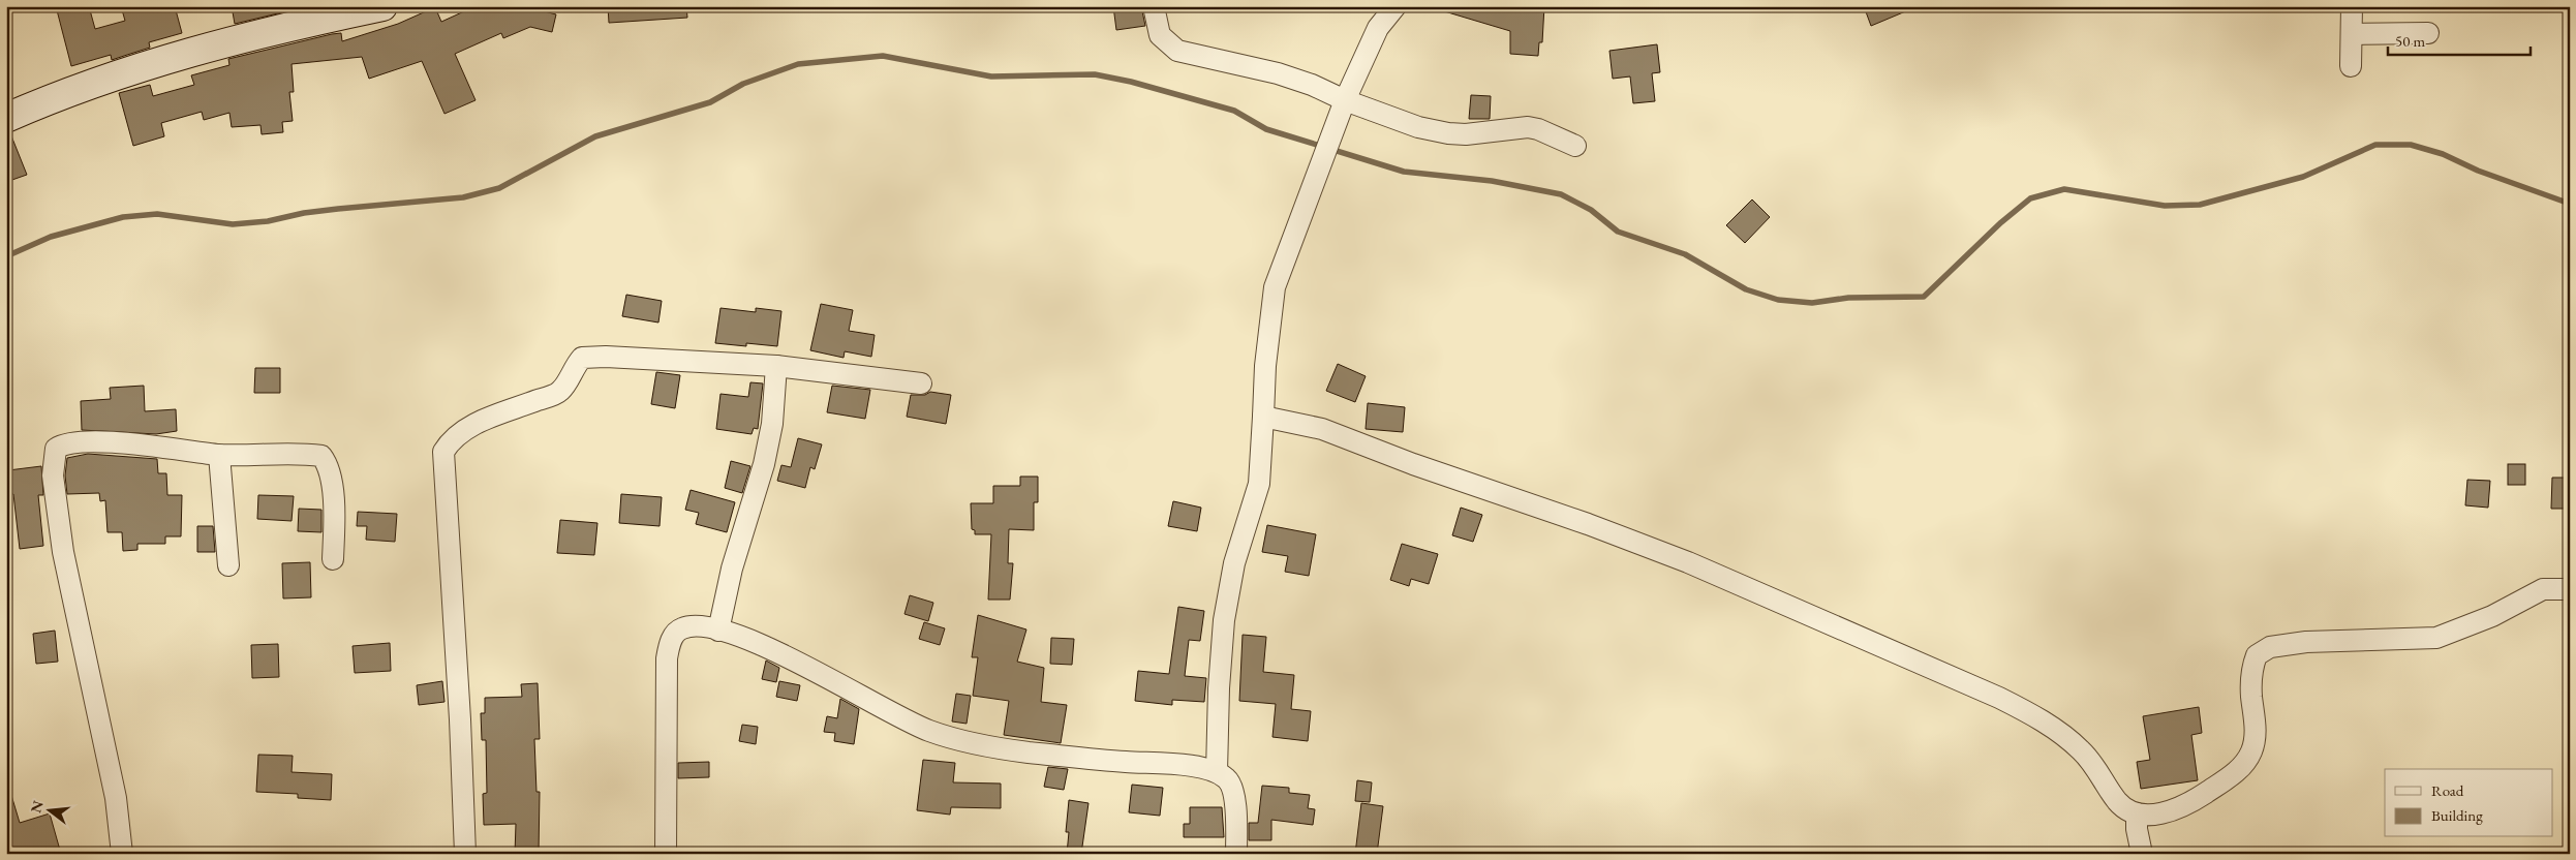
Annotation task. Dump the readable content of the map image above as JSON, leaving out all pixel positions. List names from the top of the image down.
{
  "legend": ["Road", "Building"],
  "scale_bar": "50 m",
  "north": "left"
}
